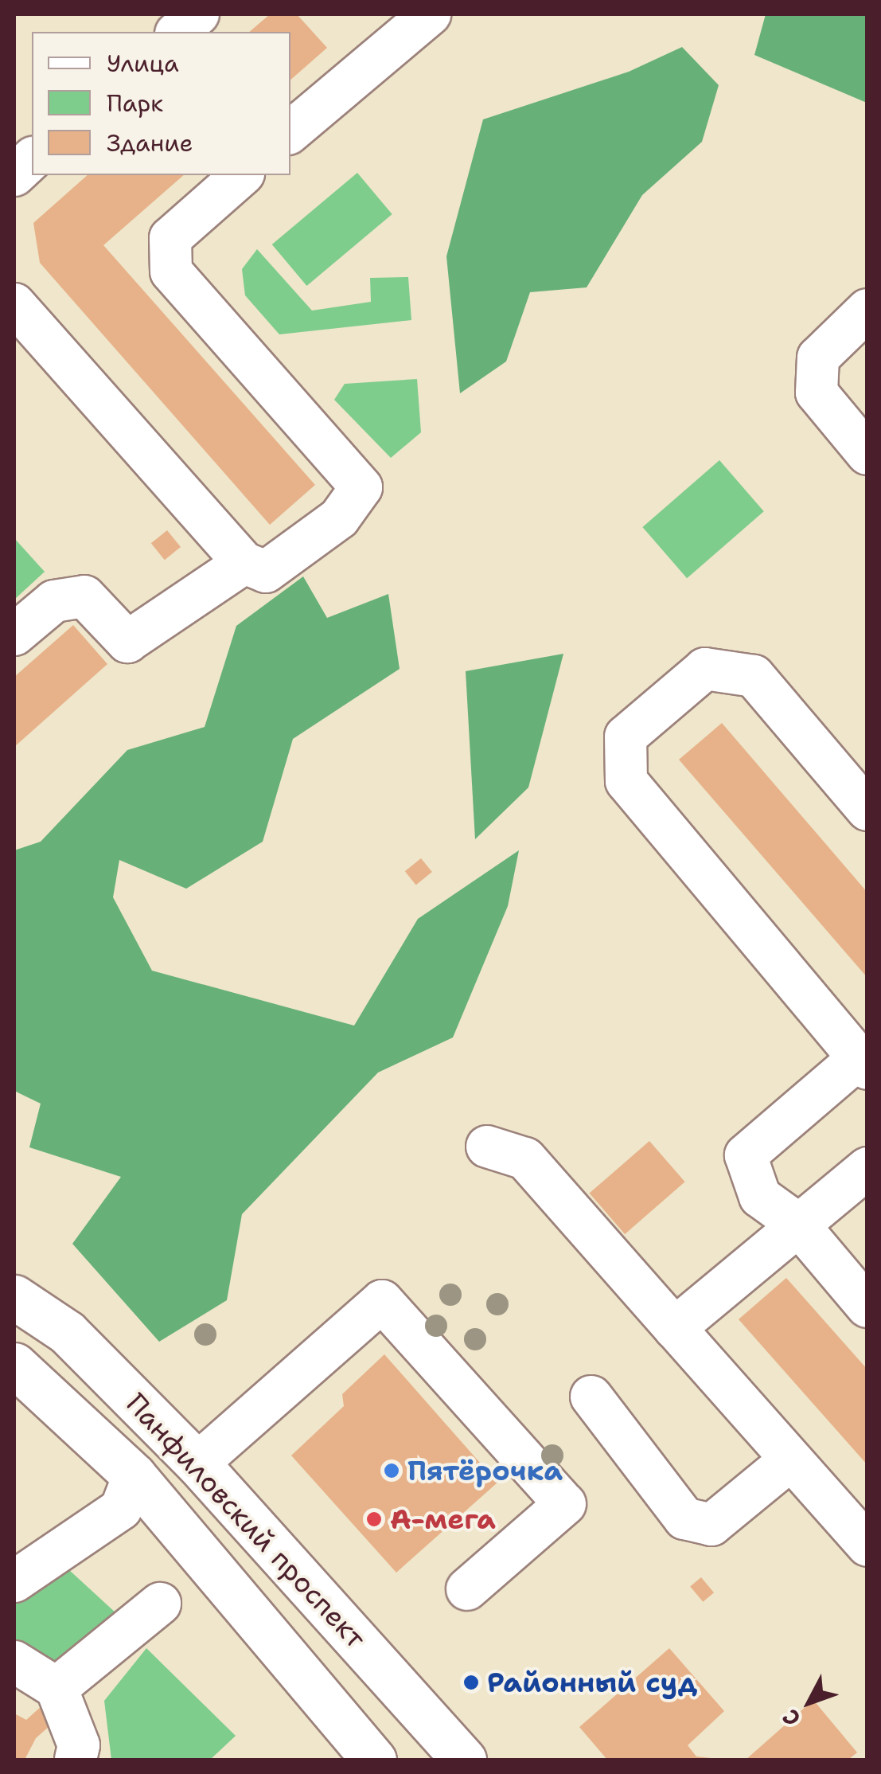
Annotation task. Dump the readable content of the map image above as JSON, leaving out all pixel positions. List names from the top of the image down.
{
  "streets": {
    "main road": ["Панфиловский проспект"]
  },
  "places": ["Пятёрочка", "А-мега", "Районный суд"],
  "legend": ["Улица", "Парк", "Здание"],
  "north": "bottom left"
}
